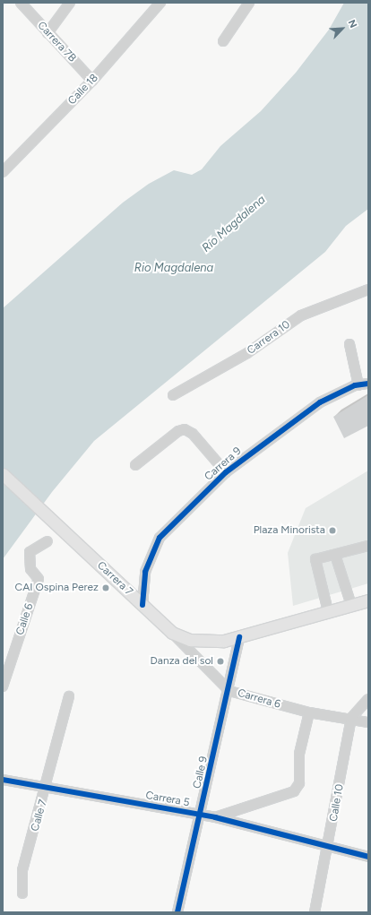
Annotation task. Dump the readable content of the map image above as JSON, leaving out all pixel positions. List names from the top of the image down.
{
  "streets": {
    "main road": ["Carrera 7"],
    "street": [
      "Carrera 7B",
      "Calle 18",
      "Carrera 10",
      "Carrera 9",
      "Calle 6",
      "Carrera 6",
      "Calle 9",
      "Carrera 5",
      "Calle 10",
      "Calle 7"
    ]
  },
  "crossings": [
    ["Carrera 7B", "Calle 18"],
    ["Carrera 9", "Carrera 7"],
    ["Carrera 7", "Carrera 6"],
    ["Carrera 7", "Calle 9"],
    ["Carrera 6", "Calle 9"],
    ["Carrera 6", "Calle 10"],
    ["Calle 9", "Carrera 5"],
    ["Carrera 5", "Calle 10"],
    ["Carrera 5", "Calle 7"]
  ],
  "water": ["Río Magdalena", "Rio Magdalena"],
  "places": ["Plaza Minorista", "CAI Ospina Perez", "Danza del sol"],
  "north": "top right"
}
